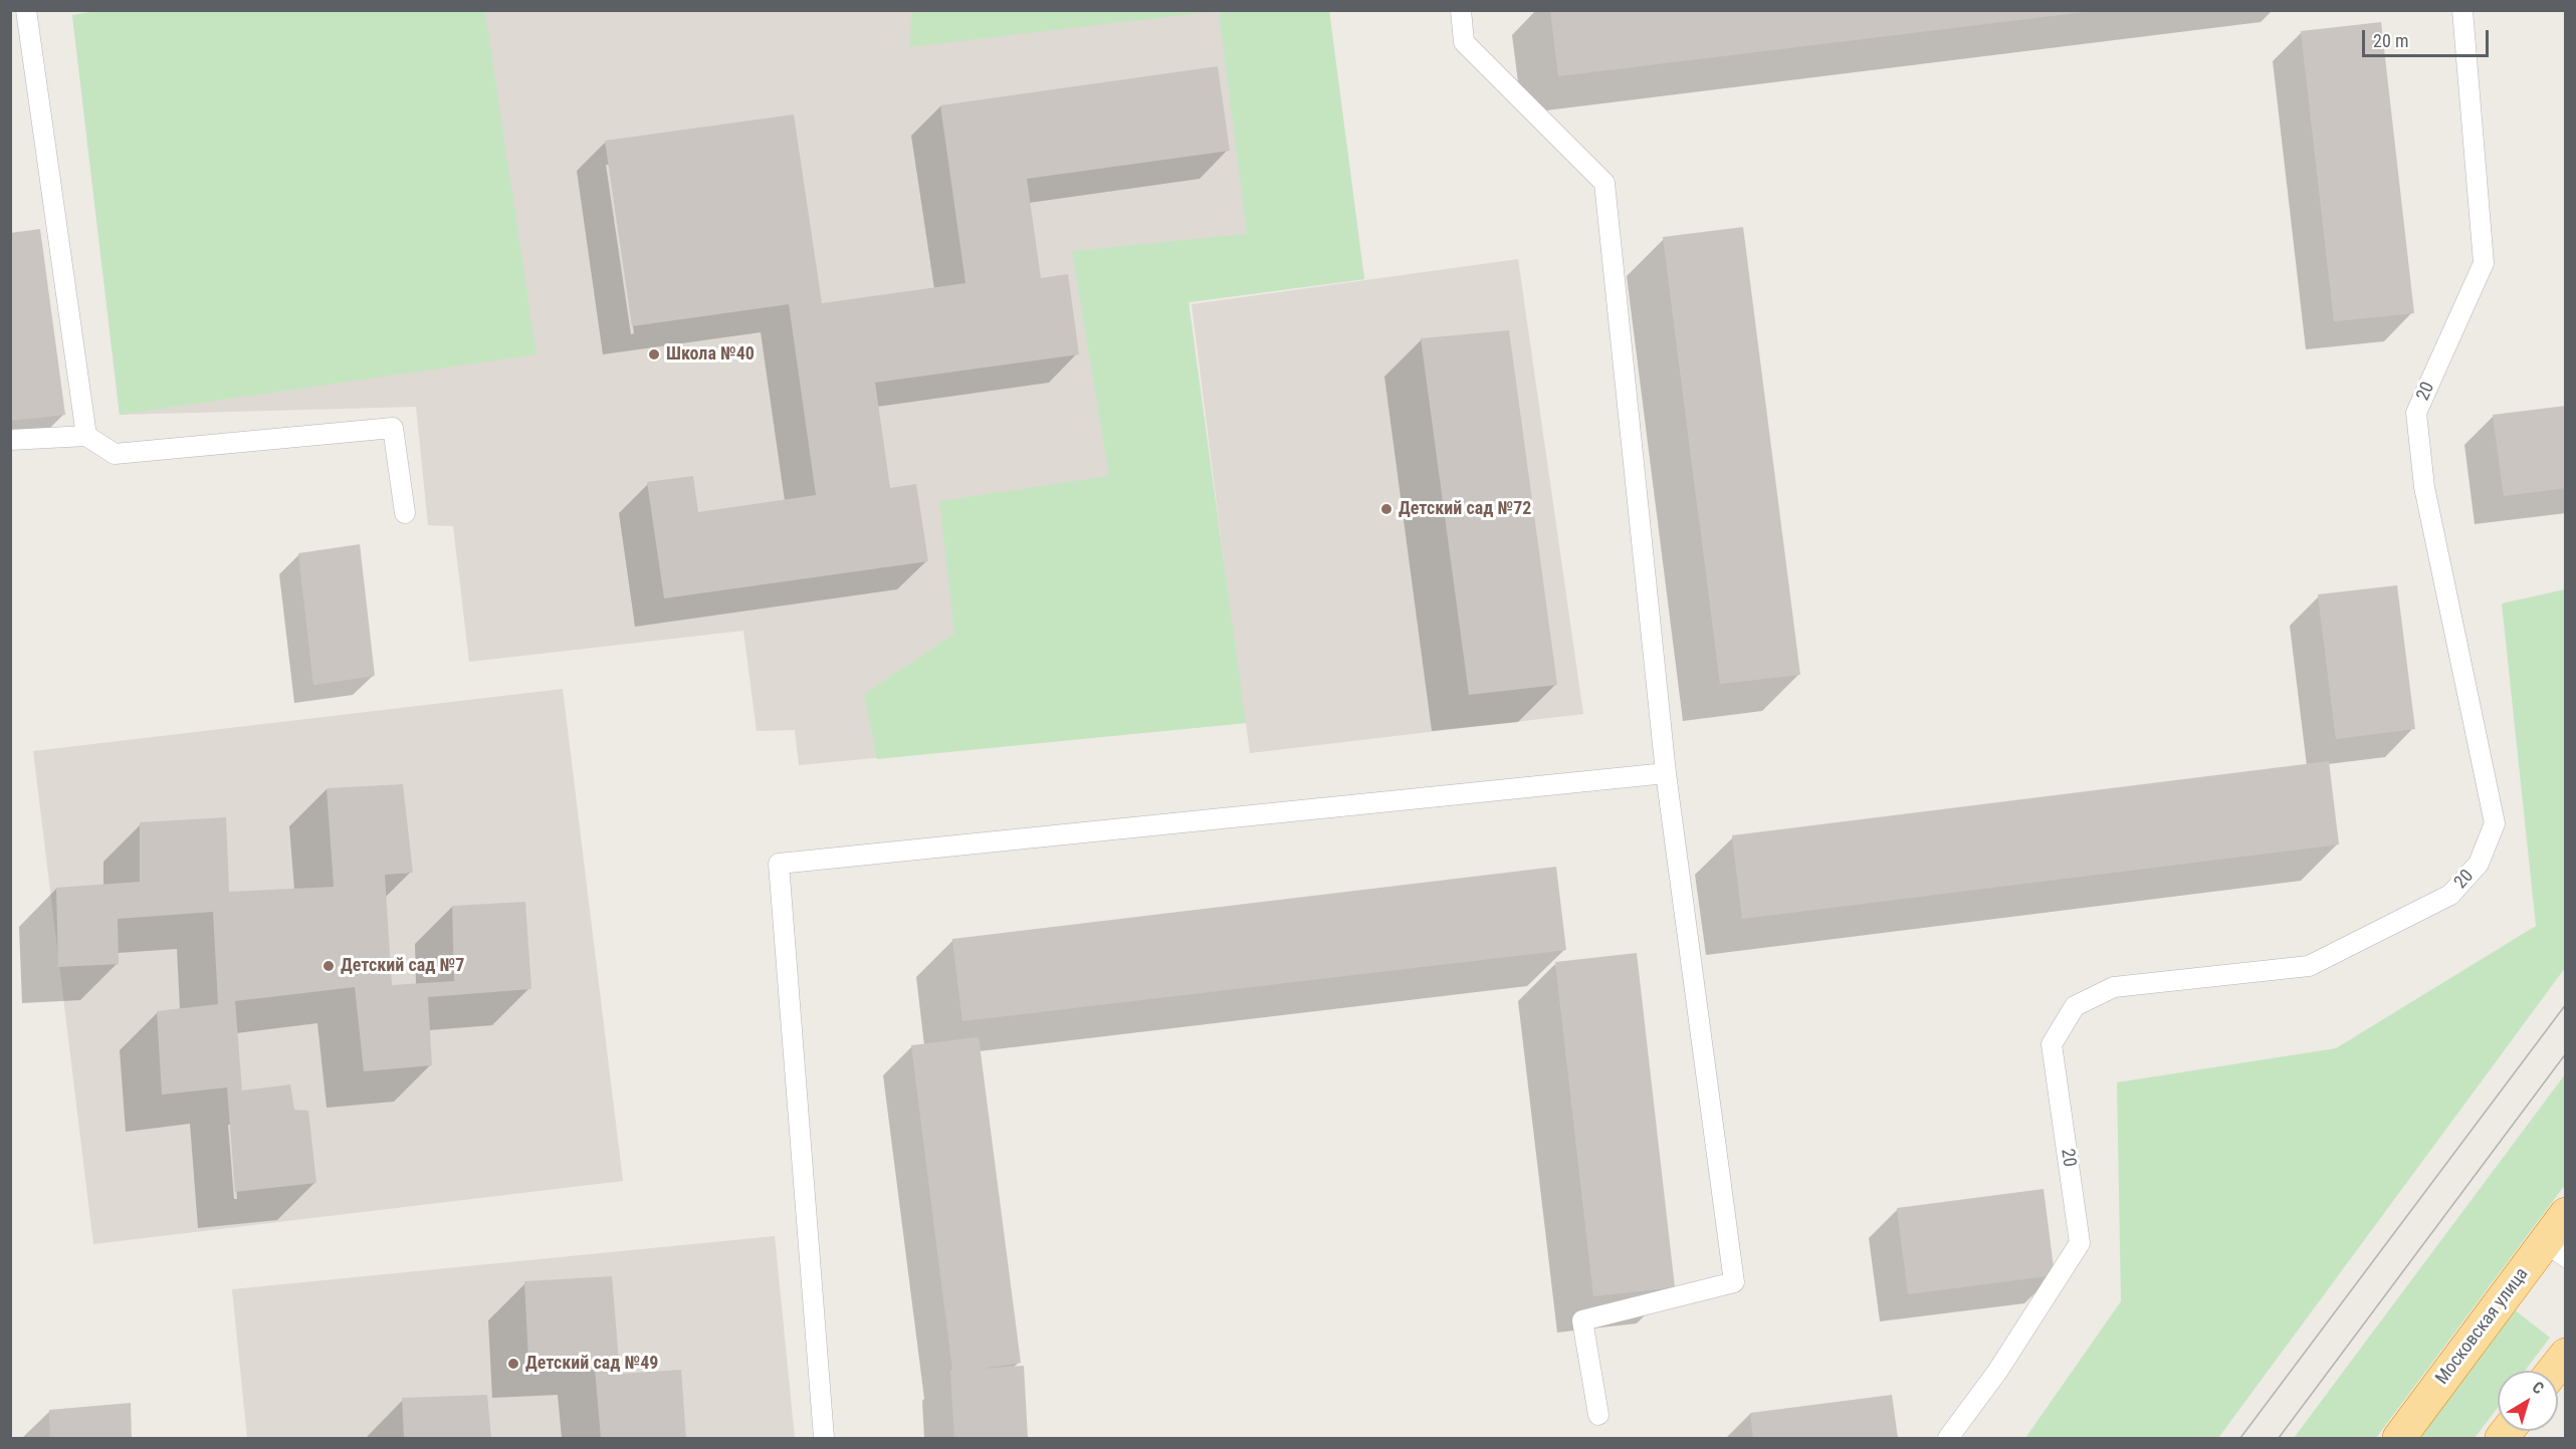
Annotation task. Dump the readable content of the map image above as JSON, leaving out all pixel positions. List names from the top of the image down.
{
  "streets": {
    "highway": ["Московская улица"],
    "lane": ["20"]
  },
  "places": [
    "Школа №40",
    "Детский сад №72",
    "Детский сад №7",
    "Детский сад №49"
  ],
  "scale_bar": "20 m",
  "north": "top right"
}
